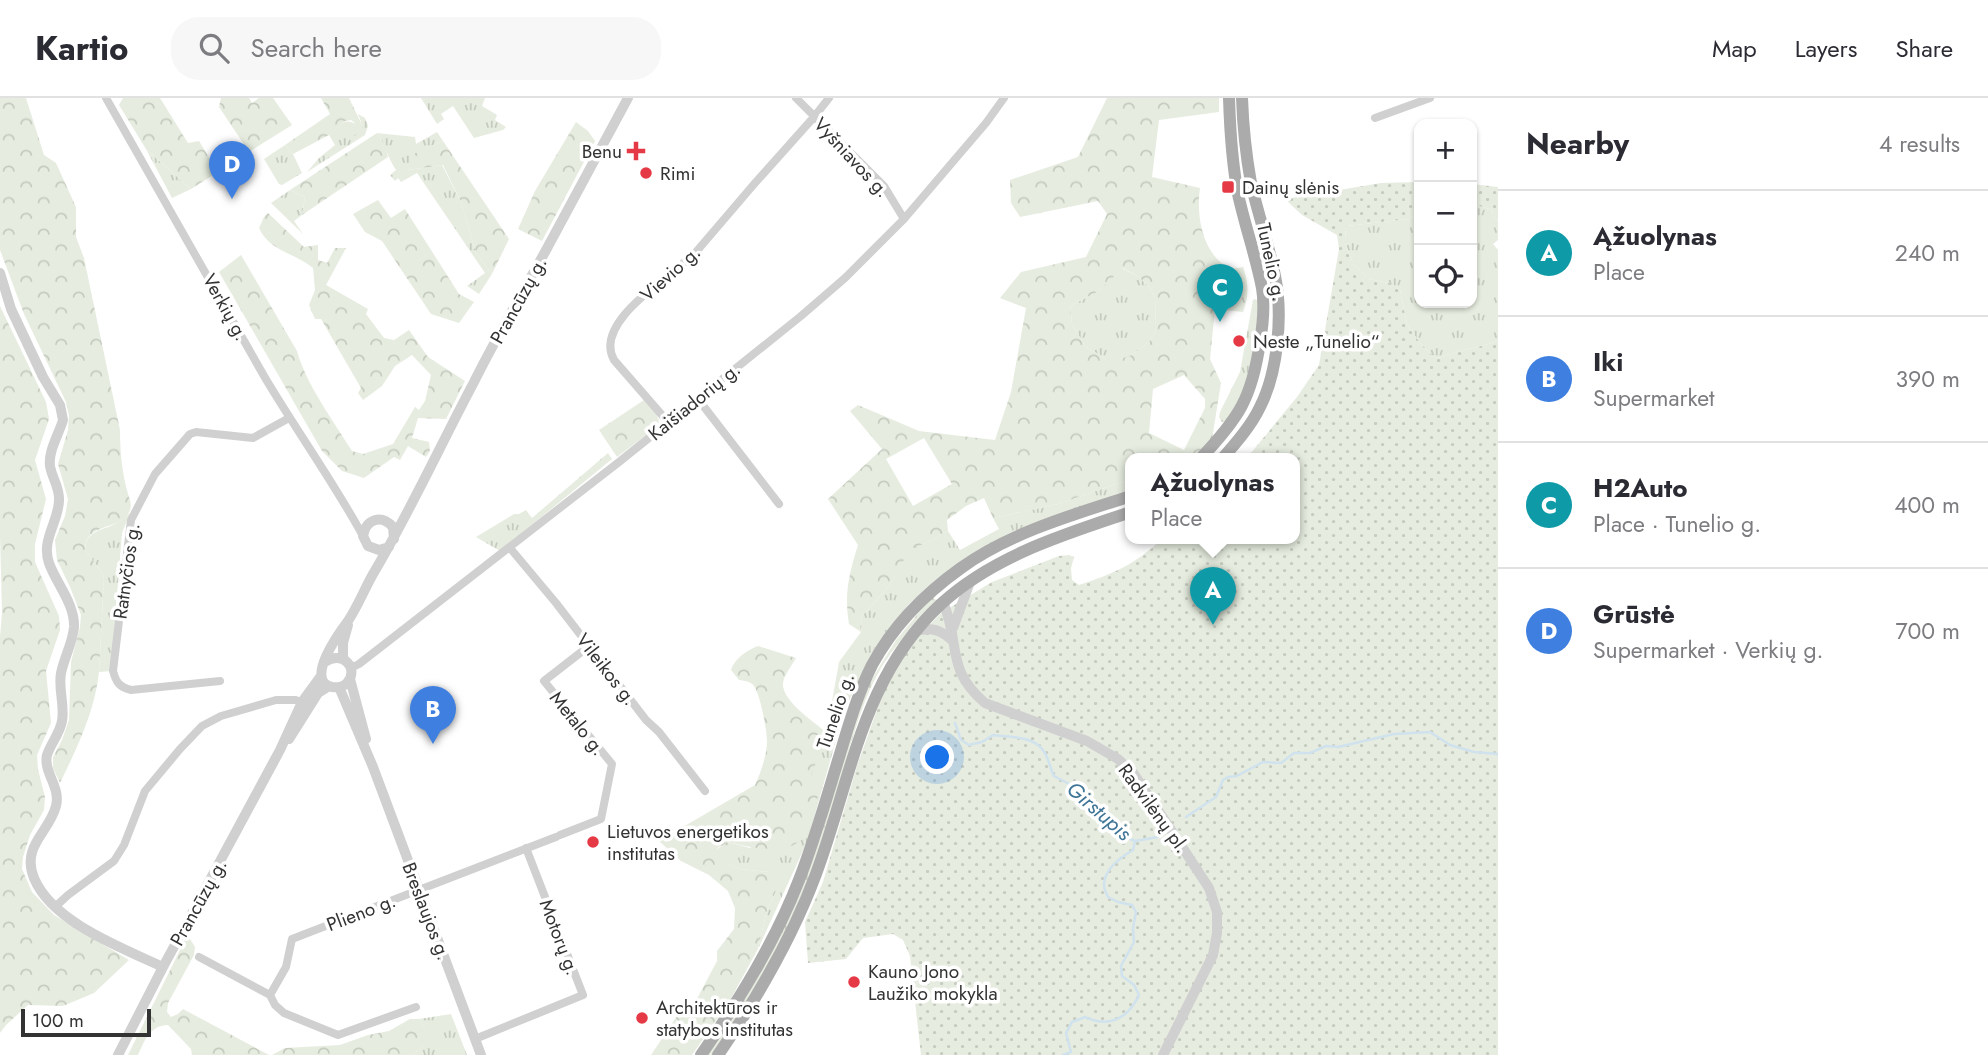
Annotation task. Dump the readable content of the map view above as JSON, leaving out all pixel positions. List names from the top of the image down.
{
  "streets": {
    "main road": ["Tunelio g."],
    "street": [
      "Vyšniavos g.",
      "Vievio g.",
      "Prancūzų g.",
      "Verkių g.",
      "Kaišiadorių g.",
      "Ratnyčios g.",
      "Vileikos g.",
      "Metalo g.",
      "Radvilėnų pl.",
      "Breslaujos g.",
      "Plieno g.",
      "Motorų g."
    ]
  },
  "crossings": [
    ["Vyšniavos g.", "Vievio g."],
    ["Vyšniavos g.", "Kaišiadorių g."],
    ["Tunelio g.", "Radvilėnų pl."],
    ["Vievio g.", "Kaišiadorių g."],
    ["Prancūzų g.", "Verkių g."],
    ["Prancūzų g.", "Kaišiadorių g."],
    ["Prancūzų g.", "Breslaujos g."],
    ["Verkių g.", "Ratnyčios g."],
    ["Kaišiadorių g.", "Vileikos g."],
    ["Kaišiadorių g.", "Breslaujos g."],
    ["Vileikos g.", "Metalo g."],
    ["Metalo g.", "Plieno g."],
    ["Metalo g.", "Motorų g."],
    ["Breslaujos g.", "Plieno g."],
    ["Breslaujos g.", "Motorų g."],
    ["Plieno g.", "Motorų g."]
  ],
  "water": ["Girstupis"],
  "places": {
    "health": ["Benu"],
    "other": [
      "Rimi",
      "Neste „Tunelio“",
      "Lietuvos energetikos institutas",
      "Kauno Jono Laužiko mokykla",
      "Architektūros ir statybos institutas"
    ],
    "transit": ["Dainų slėnis"]
  },
  "scale_bar": "100 m",
  "page": {
    "header": "Kartio",
    "search": "Search here",
    "nav": ["Map", "Layers", "Share"],
    "heading": ["Nearby", "4 results"],
    "map_buttons": ["+", "−"],
    "pins": [
      "D",
      "C",
      "A",
      "B"
    ],
    "list": [
      {
        "mark": "A",
        "name": "Ąžuolynas",
        "note": "Place",
        "value": "240 m"
      },
      {
        "mark": "B",
        "name": "Iki",
        "note": "Supermarket",
        "value": "390 m"
      },
      {
        "mark": "C",
        "name": "H2Auto",
        "note": "Place · Tunelio g.",
        "value": "400 m"
      },
      {
        "mark": "D",
        "name": "Grūstė",
        "note": "Supermarket · Verkių g.",
        "value": "700 m"
      }
    ],
    "popup": ["Ąžuolynas", "Place"],
    "scale": "100 m"
  }
}
